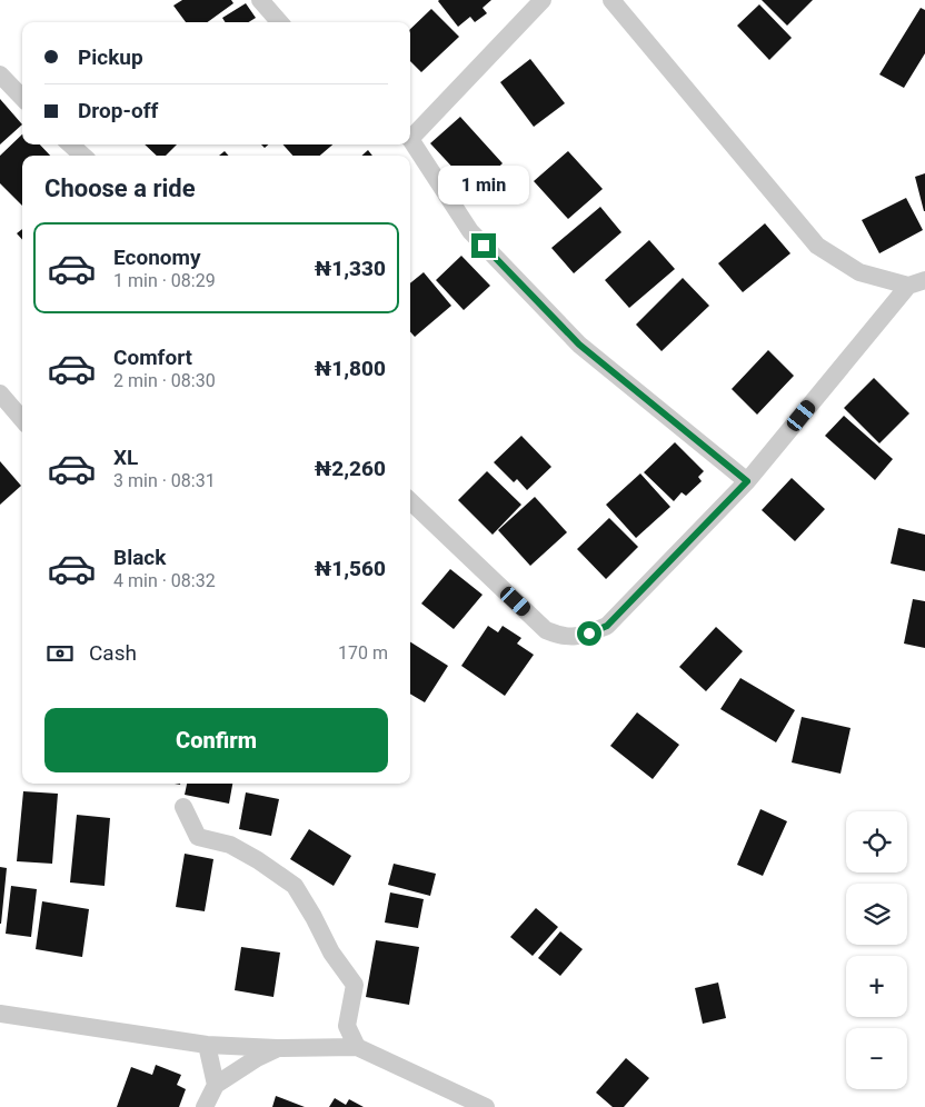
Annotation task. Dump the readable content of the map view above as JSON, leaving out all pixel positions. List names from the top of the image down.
{
  "page": {
    "banner": ["Pickup", "Drop-off"],
    "heading": "Choose a ride",
    "bubble": "1 min",
    "list": [
      {
        "name": "Economy",
        "note": "1 min · 08:29",
        "value": "₦1,330"
      },
      {
        "name": "Comfort",
        "note": "2 min · 08:30",
        "value": "₦1,800"
      },
      {
        "name": "XL",
        "note": "3 min · 08:31",
        "value": "₦2,260"
      },
      {
        "name": "Black",
        "note": "4 min · 08:32",
        "value": "₦1,560"
      }
    ],
    "pay": ["Cash", "170 m"],
    "buttons": "Confirm",
    "map_buttons": ["+", "−"]
  }
}
